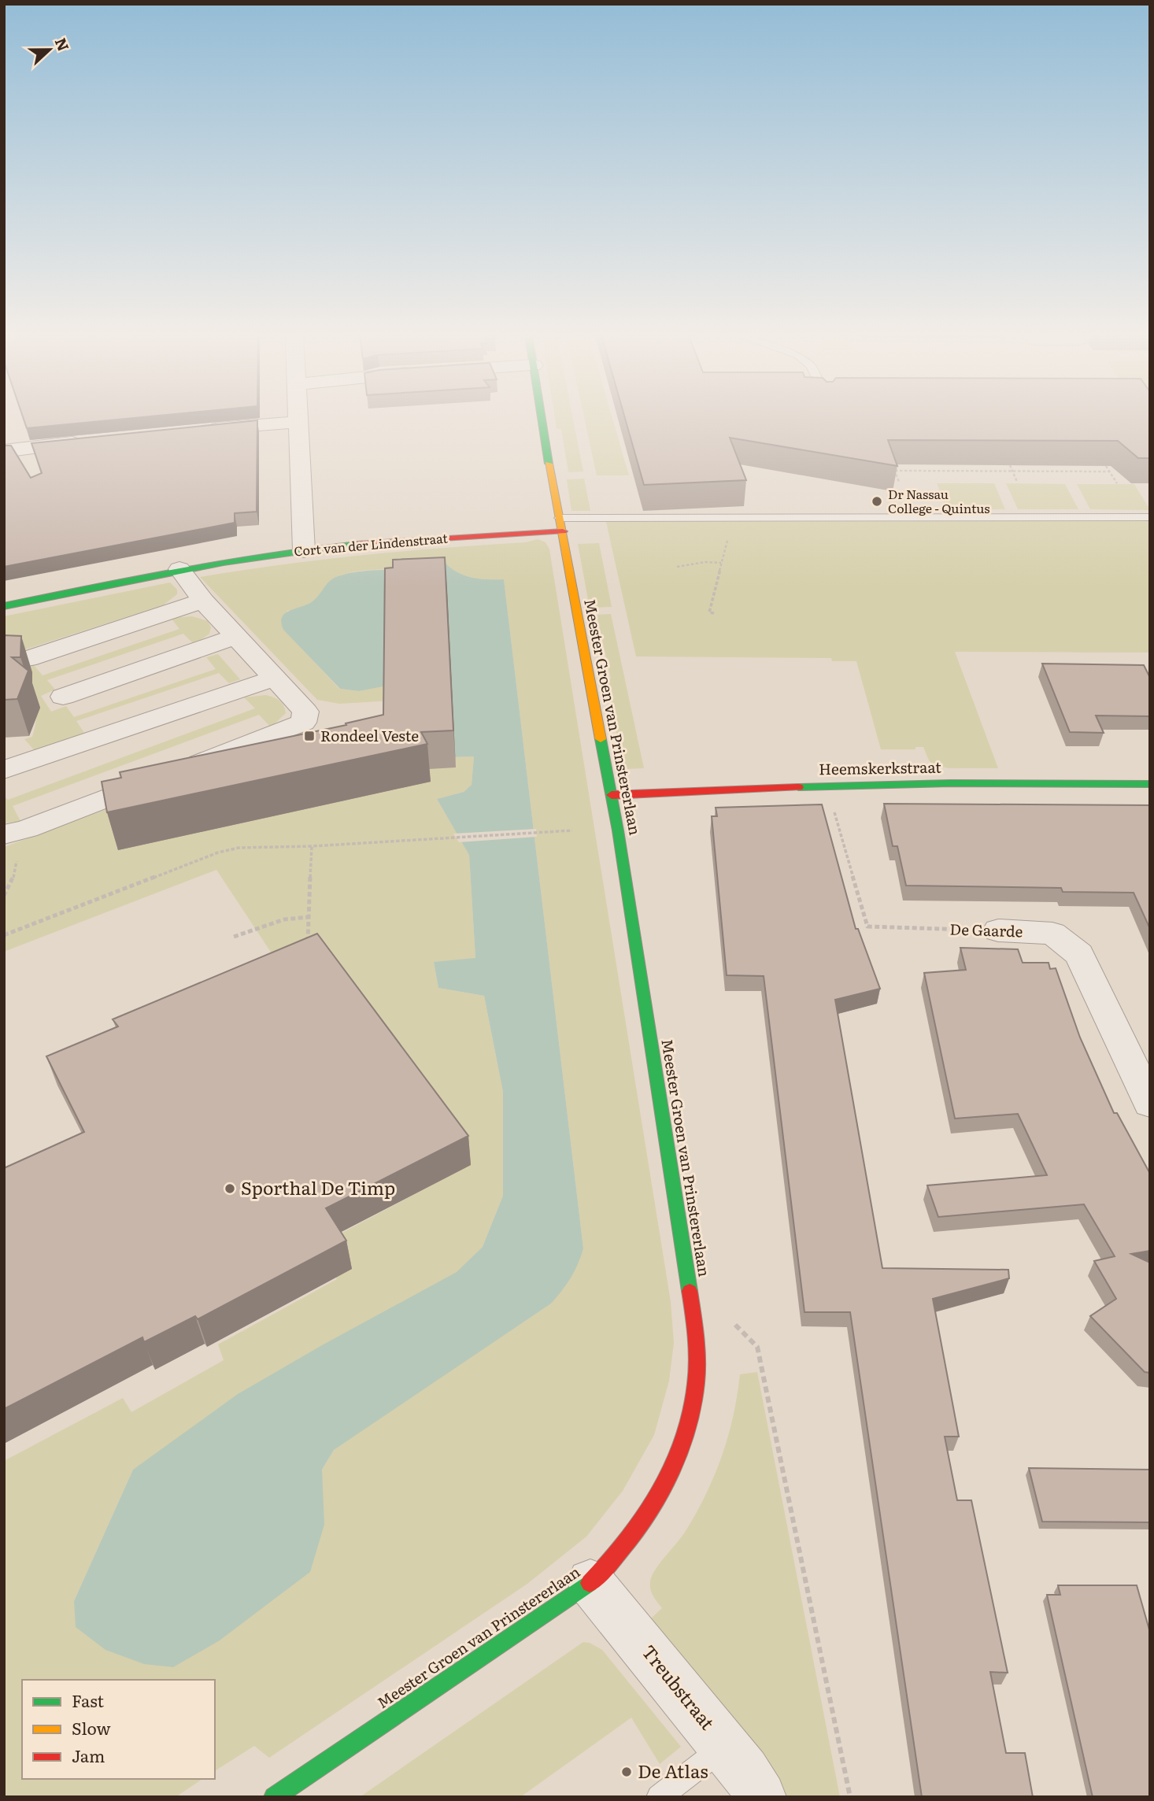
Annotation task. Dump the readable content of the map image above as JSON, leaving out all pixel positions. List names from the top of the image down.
{
  "streets": {
    "street": [
      "Cort van der Lindenstraat",
      "Meester Groen van Prinstererlaan",
      "Heemskerkstraat",
      "De Gaarde",
      "Treubstraat"
    ]
  },
  "crossings": [
    ["Cort van der Lindenstraat", "Meester Groen van Prinstererlaan"],
    ["Meester Groen van Prinstererlaan", "Heemskerkstraat"],
    ["Meester Groen van Prinstererlaan", "Treubstraat"],
    ["Heemskerkstraat", "De Gaarde"]
  ],
  "places": {
    "other": ["Dr Nassau College - Quintus", "Sporthal De Timp", "De Atlas"],
    "transit": ["Rondeel Veste"]
  },
  "legend": ["Fast", "Slow", "Jam"],
  "north": "right"
}
